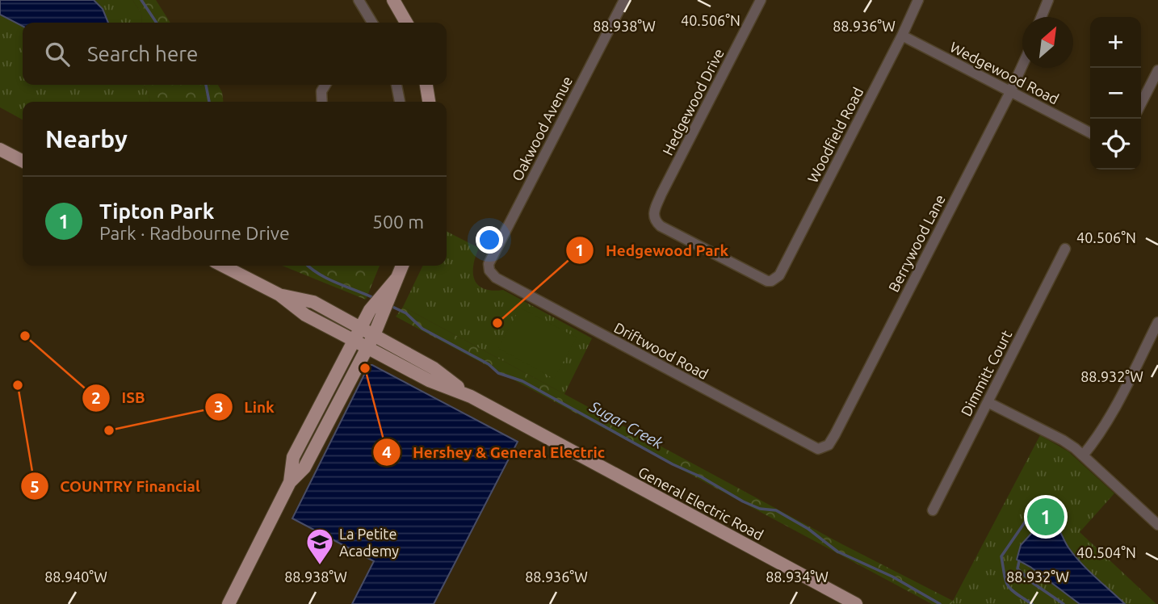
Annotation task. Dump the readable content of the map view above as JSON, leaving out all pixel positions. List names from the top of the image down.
{
  "streets": {
    "main road": ["General Electric Road"],
    "street": [
      "Wedgewood Road",
      "Hedgewood Drive",
      "Oakwood Avenue",
      "Woodfield Road",
      "Berrywood Lane",
      "Driftwood Road",
      "Dimmitt Court"
    ]
  },
  "crossings": [
    ["Wedgewood Road", "Woodfield Road"],
    ["Wedgewood Road", "Berrywood Lane"],
    ["Hedgewood Drive", "Woodfield Road"],
    ["Oakwood Avenue", "Driftwood Road"],
    ["Berrywood Lane", "Driftwood Road"]
  ],
  "water": ["Sugar Creek"],
  "places": {
    "other": [
      "Hedgewood Park",
      "ISB",
      "Hershey & General Electric",
      "COUNTRY Financial",
      "Link"
    ],
    "school or university": ["La Petite Academy"]
  },
  "north": "top right",
  "page": {
    "map_buttons": ["+", "−"],
    "search": "Search here",
    "heading": "Nearby",
    "list": [
      {
        "mark": "1",
        "name": "Tipton Park",
        "note": "Park · Radbourne Drive",
        "value": "500 m"
      }
    ],
    "pins": "1"
  },
  "coordinates": [
    "40.506°N",
    "88.938°W",
    "88.936°W",
    "88.932°W",
    "40.504°N",
    "88.940°W",
    "88.934°W"
  ]
}
